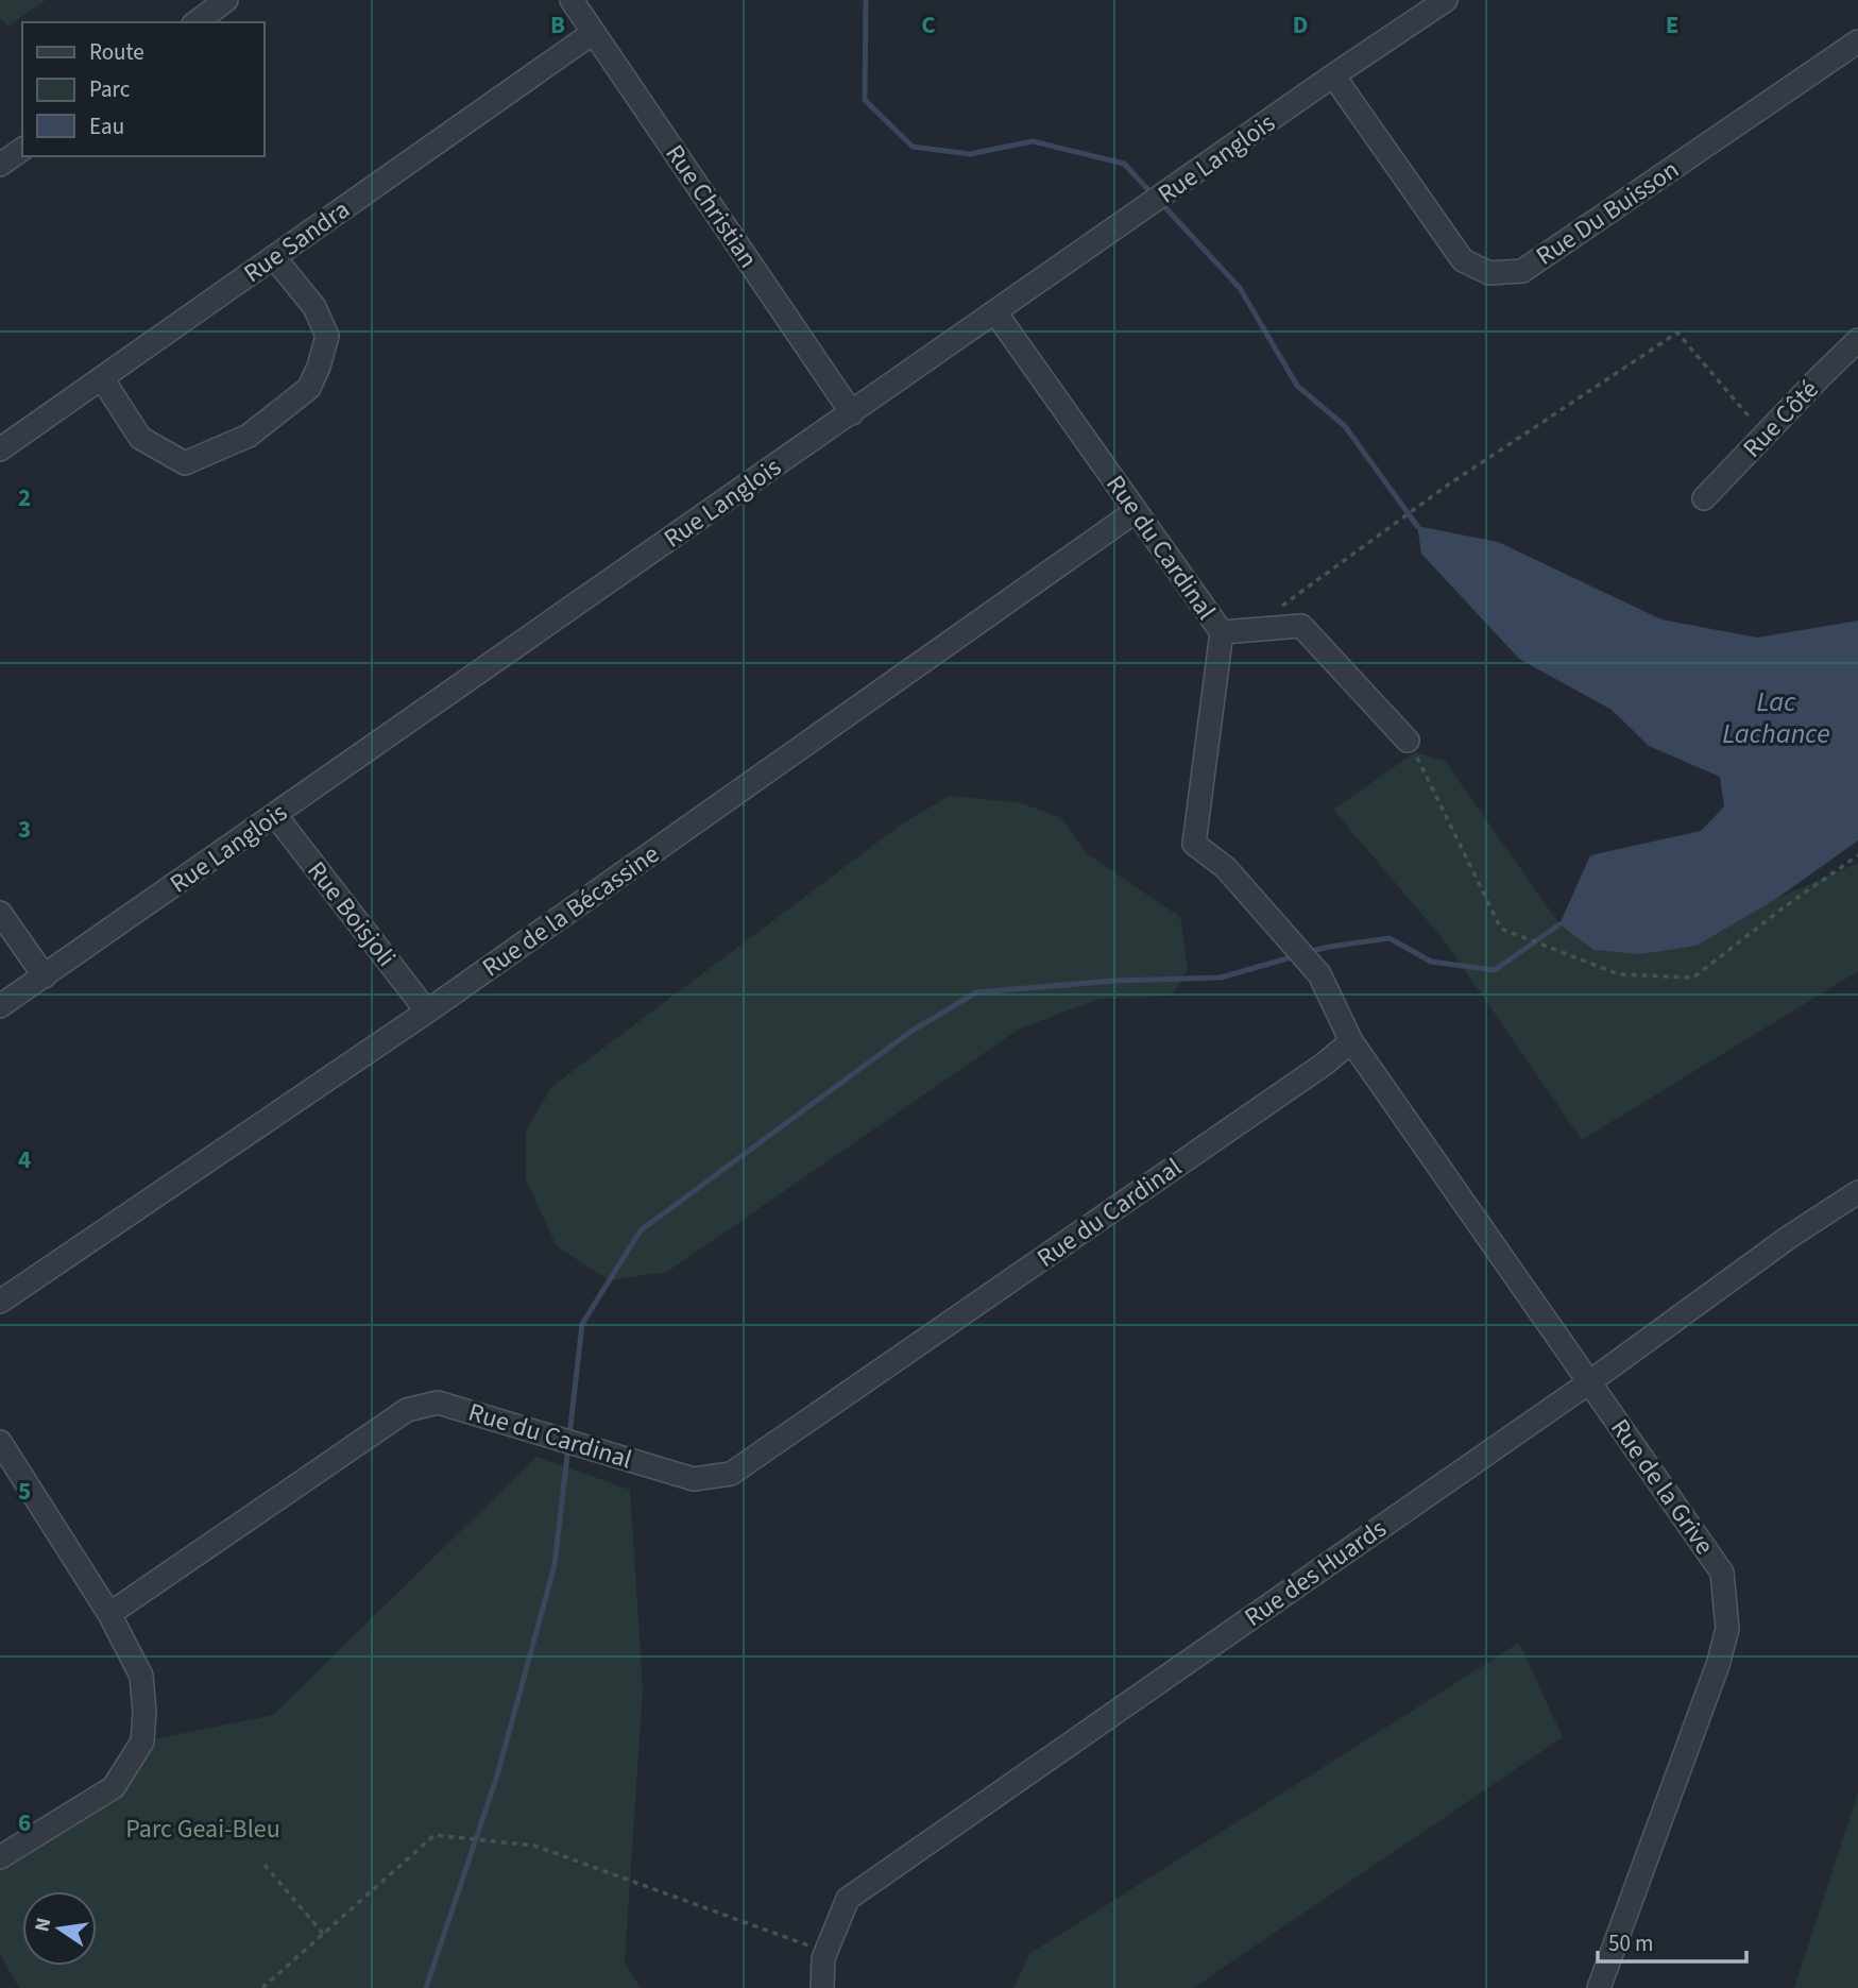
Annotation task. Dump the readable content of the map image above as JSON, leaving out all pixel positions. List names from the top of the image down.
{
  "streets": {
    "street": [
      "Rue Langlois",
      "Rue Christian",
      "Rue Du Buisson",
      "Rue Sandra",
      "Rue Côté",
      "Rue du Cardinal",
      "Rue de la Bécassine",
      "Rue Boisjoli",
      "Rue de la Grive",
      "Rue des Huards"
    ]
  },
  "crossings": [
    ["Rue Langlois", "Rue Christian"],
    ["Rue Langlois", "Rue Du Buisson"],
    ["Rue Langlois", "Rue du Cardinal"],
    ["Rue Langlois", "Rue Boisjoli"],
    ["Rue Christian", "Rue Sandra"],
    ["Rue du Cardinal", "Rue de la Bécassine"],
    ["Rue du Cardinal", "Rue de la Grive"],
    ["Rue de la Bécassine", "Rue Boisjoli"],
    ["Rue de la Grive", "Rue des Huards"]
  ],
  "water": ["Lac Lachance"],
  "parks": ["Parc Geai-Bleu"],
  "legend": ["Route", "Parc", "Eau"],
  "scale_bar": "50 m",
  "north": "left",
  "grid": {
    "columns": [
      "B",
      "C",
      "D",
      "E"
    ],
    "rows": [
      "2",
      "3",
      "4",
      "5",
      "6"
    ]
  }
}
